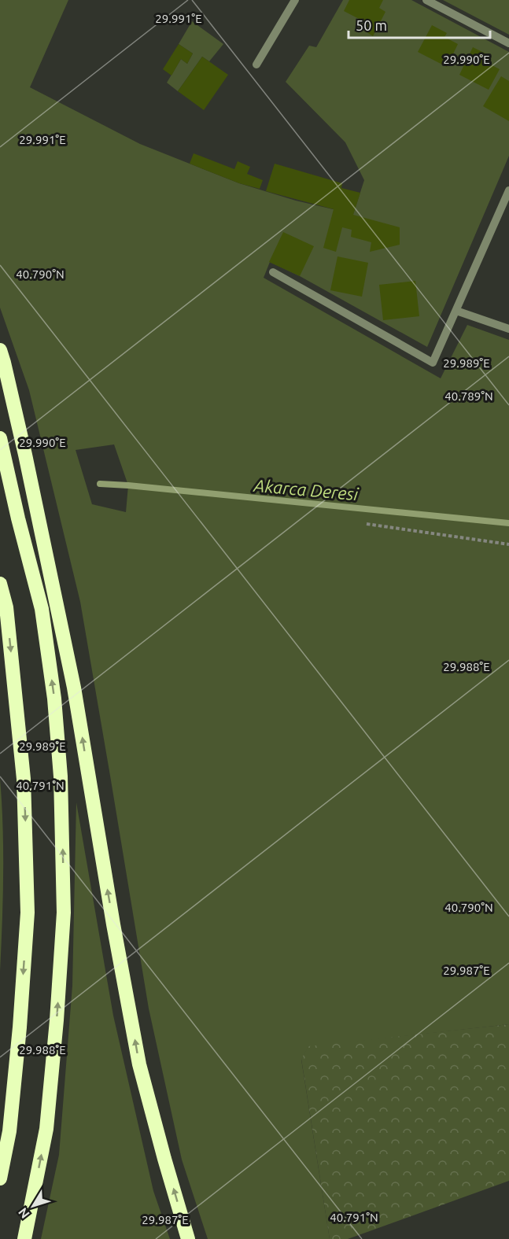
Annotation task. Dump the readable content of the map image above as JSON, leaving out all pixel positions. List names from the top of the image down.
{
  "water": ["Akarca Deresi"],
  "scale_bar": "50 m",
  "north": "bottom left",
  "coordinates": [
    "29.991°E",
    "29.990°E",
    "40.790°N",
    "29.989°E",
    "40.789°N",
    "29.988°E",
    "40.791°N",
    "29.987°E"
  ]
}
